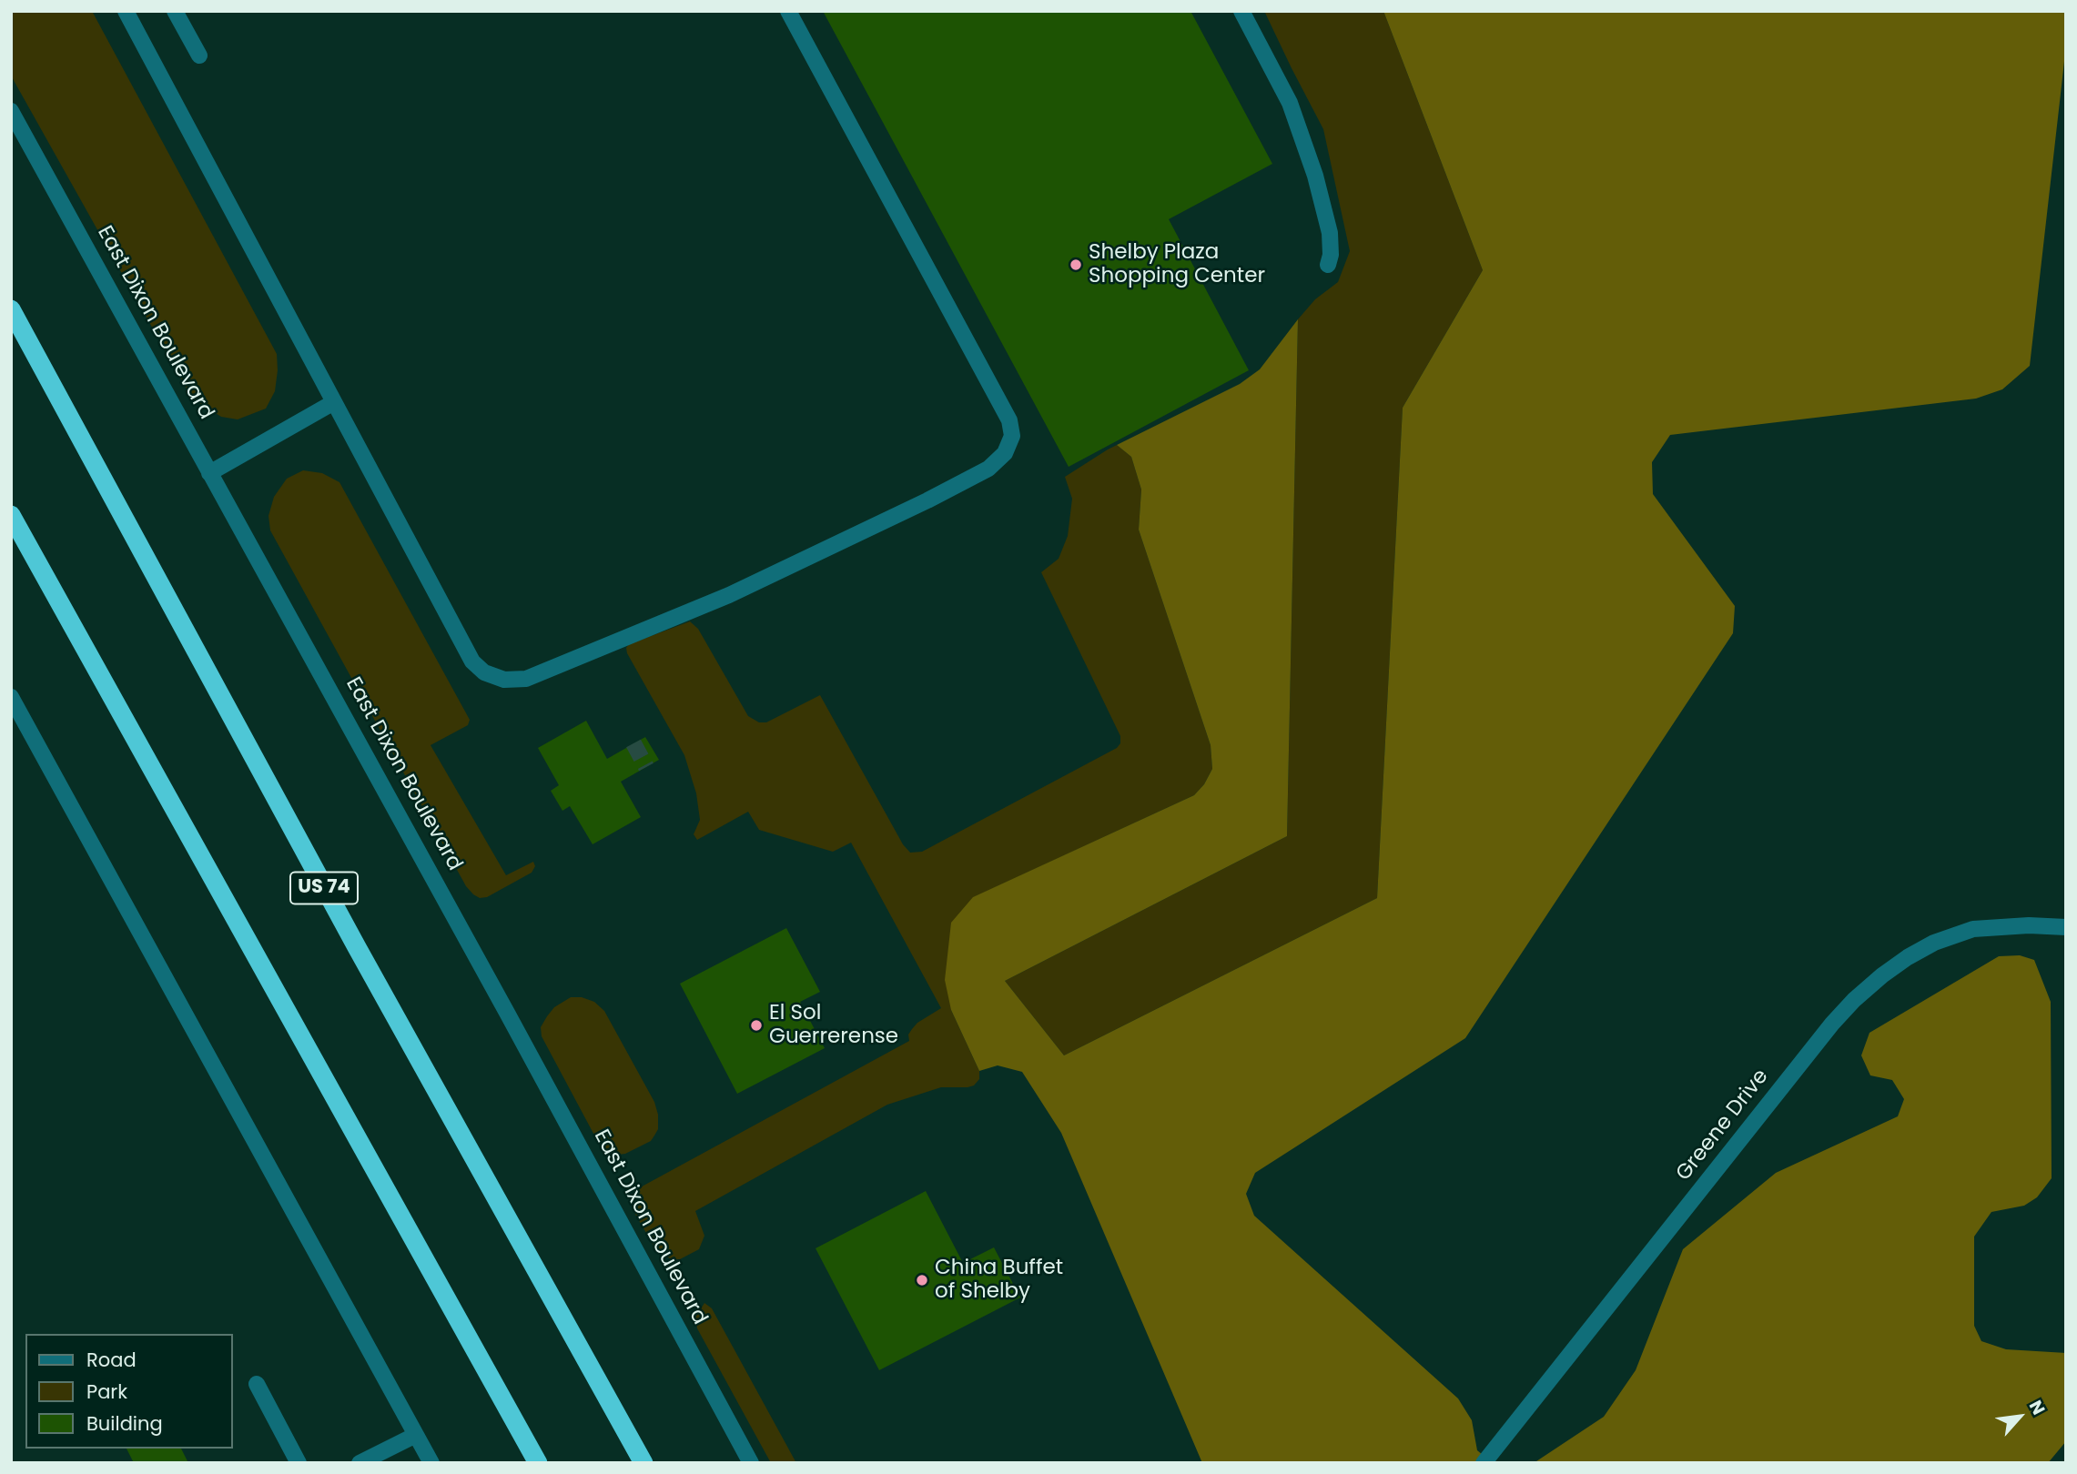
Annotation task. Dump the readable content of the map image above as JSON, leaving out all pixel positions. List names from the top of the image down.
{
  "streets": {
    "highway": ["US 74"],
    "street": ["East Dixon Boulevard", "Greene Drive"]
  },
  "places": ["Shelby Plaza Shopping Center", "El Sol Guerrerense", "China Buffet of Shelby"],
  "legend": ["Road", "Park", "Building"],
  "north": "top right"
}
